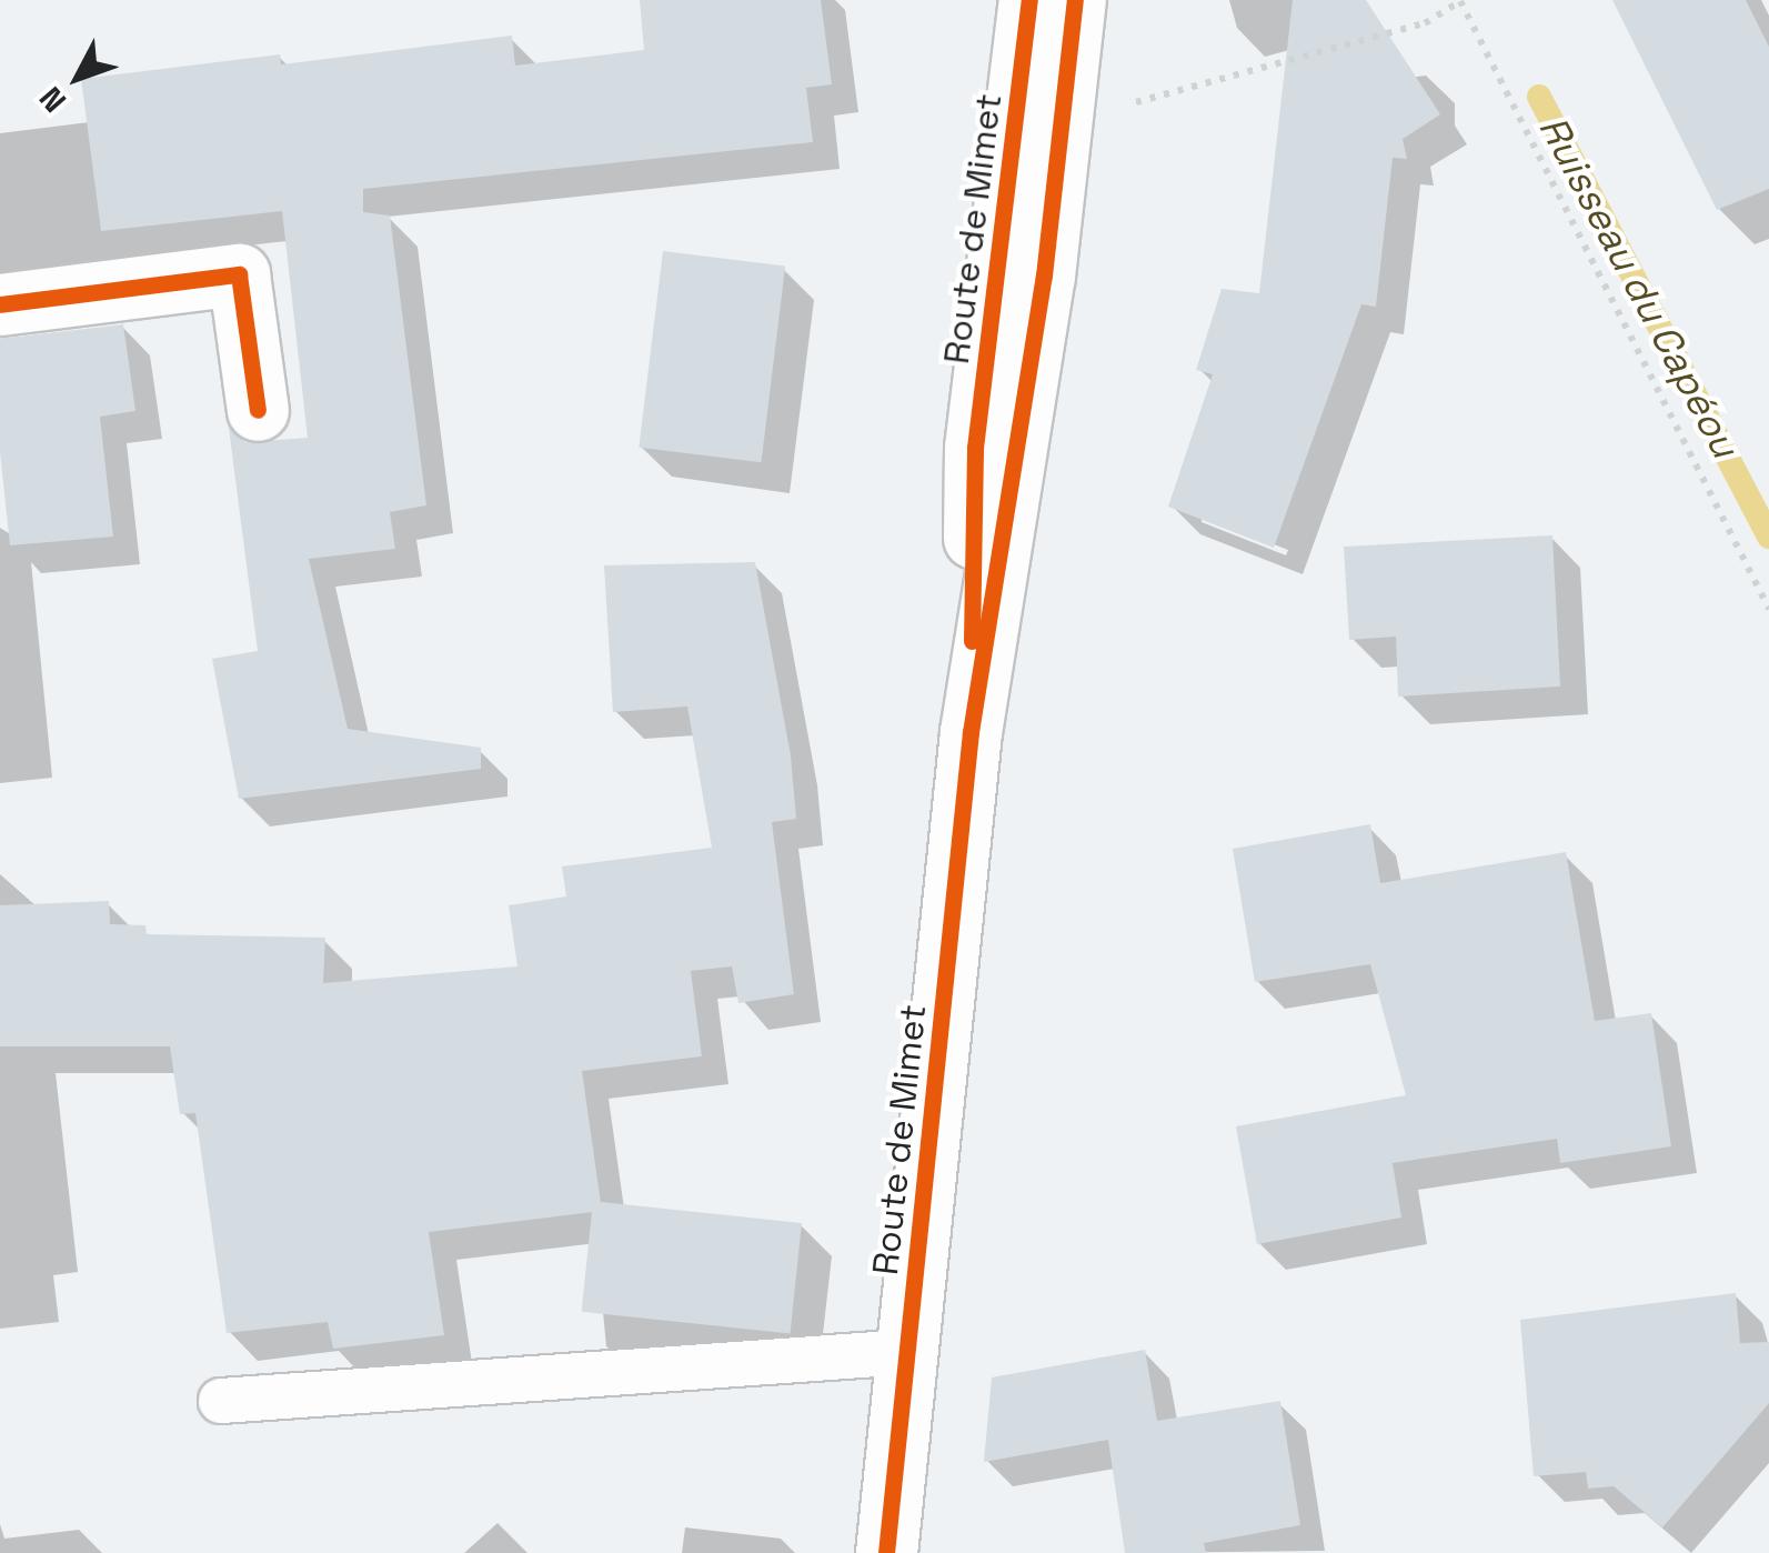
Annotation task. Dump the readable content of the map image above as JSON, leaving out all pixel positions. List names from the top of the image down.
{
  "streets": {
    "street": ["Route de Mimet"]
  },
  "water": ["Ruisseau du Capéou"],
  "north": "bottom left"
}
